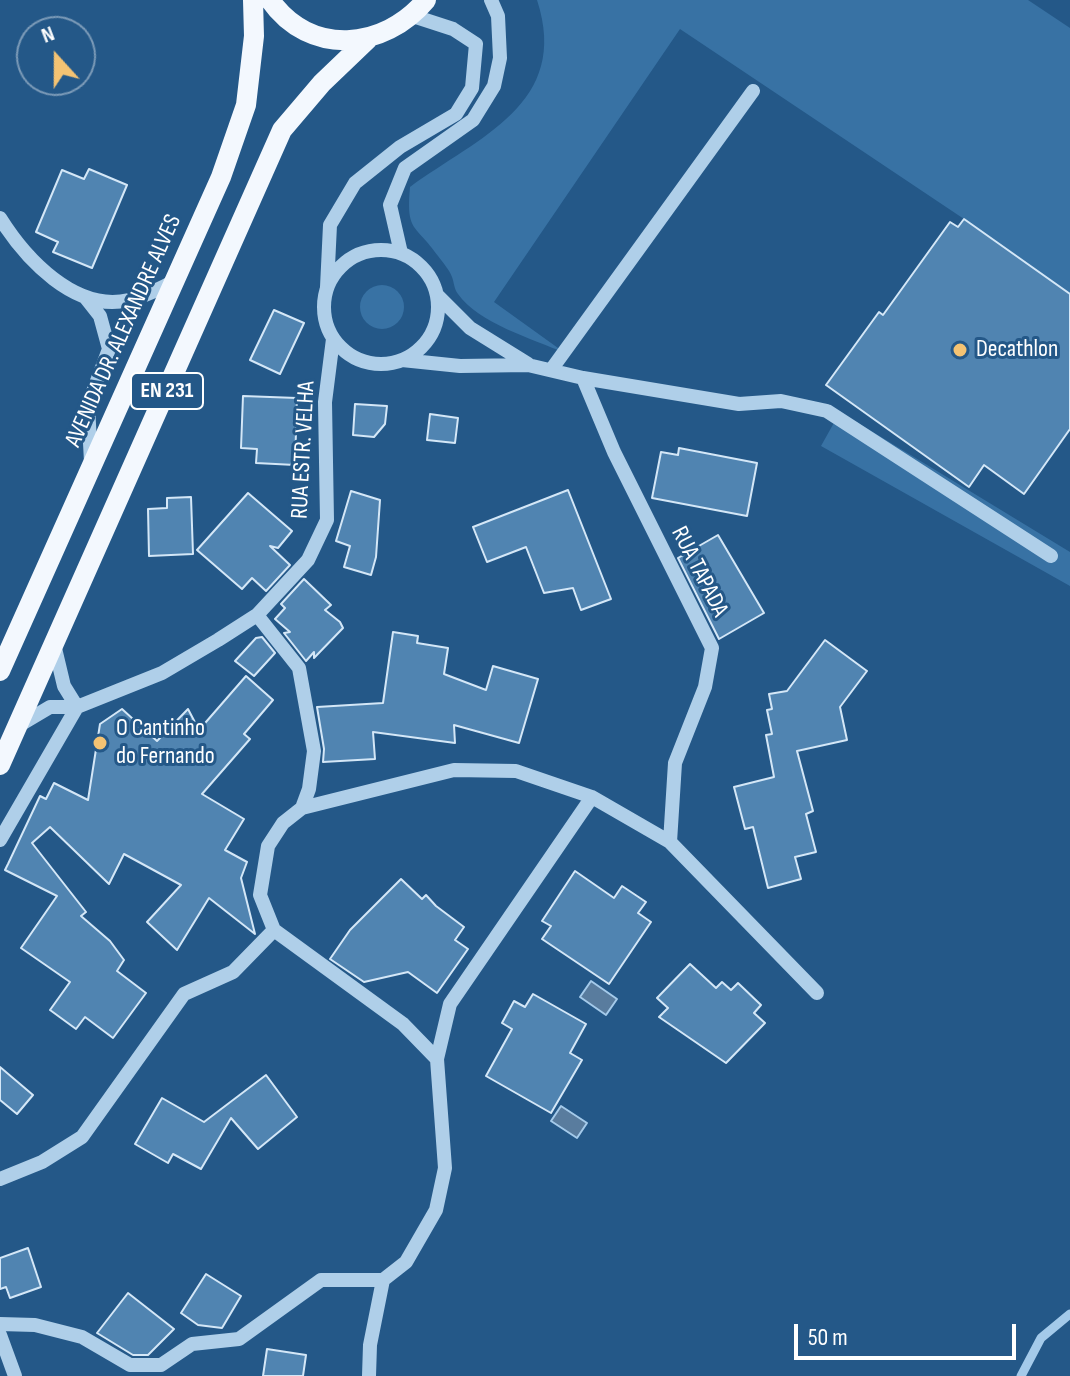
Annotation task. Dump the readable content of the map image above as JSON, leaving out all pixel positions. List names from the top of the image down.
{
  "streets": {
    "main road": ["AVENIDA DR. ALEXANDRE ALVES", "EN 231"],
    "street": ["RUA ESTR. VELHA", "RUA TAPADA"]
  },
  "crossings": [
    ["EN 231", "RUA ESTR. VELHA"]
  ],
  "places": ["Decathlon", "O Cantinho do Fernando"],
  "scale_bar": "50 m",
  "north": "top"
}
